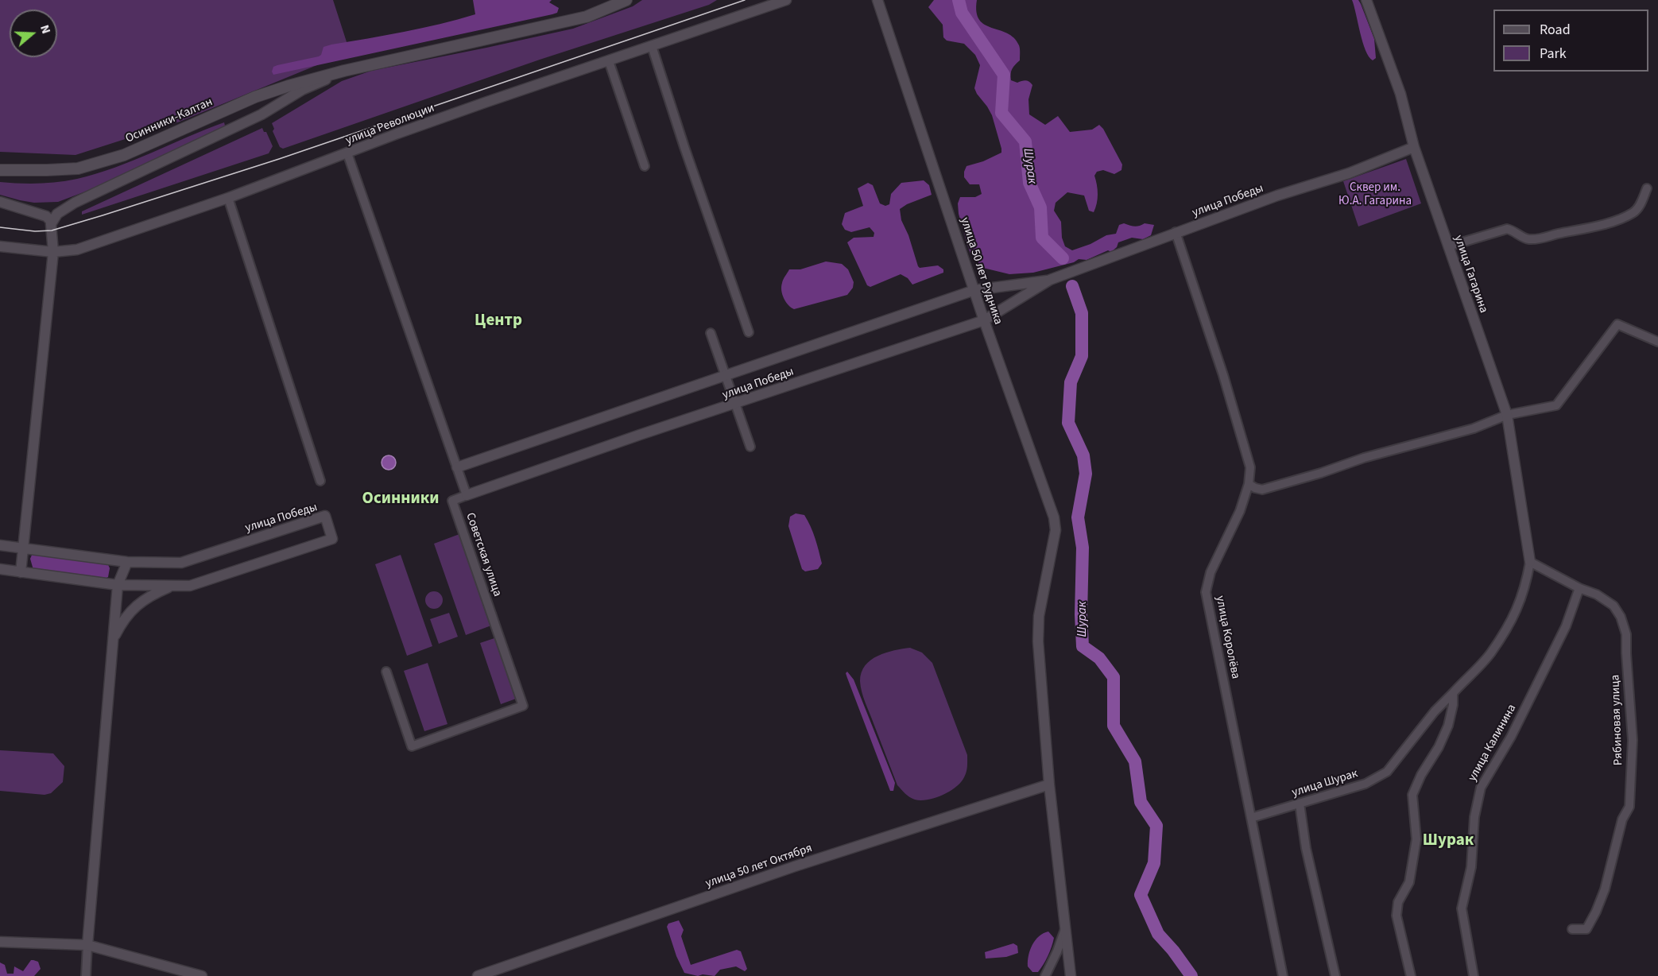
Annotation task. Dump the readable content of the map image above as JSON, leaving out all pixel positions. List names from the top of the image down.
{
  "streets": {
    "main road": ["Осинники-Калтан"],
    "street": [
      "улица Революции",
      "улица Победы",
      "улица 50 лет Рудника",
      "улица Гагарина",
      "Советская улица",
      "улица Королёва",
      "Рябиновая улица",
      "улица Калинина",
      "улица Шурак",
      "улица 50 лет Октября"
    ]
  },
  "crossings": [
    ["улица Революции", "Советская улица"],
    ["улица Победы", "улица 50 лет Рудника"],
    ["улица Победы", "улица Гагарина"],
    ["улица Победы", "Советская улица"],
    ["улица Победы", "улица Королёва"],
    ["улица 50 лет Рудника", "улица 50 лет Октября"],
    ["улица Гагарина", "улица Шурак"],
    ["улица Королёва", "улица Шурак"],
    ["Рябиновая улица", "улица Калинина"]
  ],
  "districts": ["Центр", "Осинники", "Шурак"],
  "water": ["Шурак"],
  "parks": ["Сквер им. Ю.А. Гагарина"],
  "legend": ["Road", "Park"],
  "north": "right"
}
